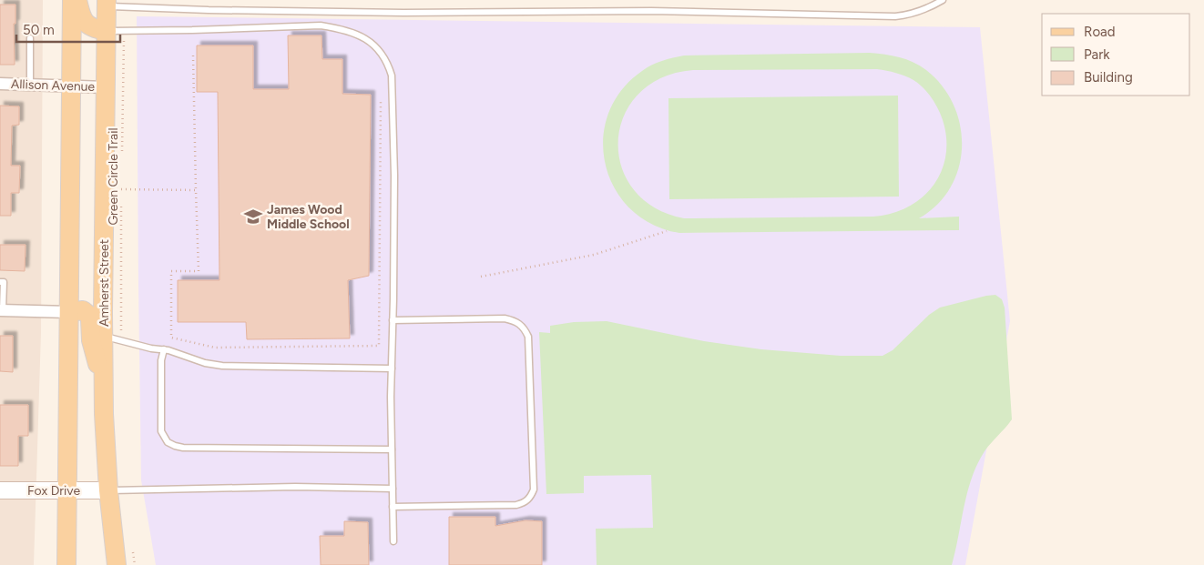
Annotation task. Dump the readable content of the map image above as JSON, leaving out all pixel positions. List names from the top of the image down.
{
  "streets": {
    "main road": ["Amherst Street", "Fox Drive"],
    "street": ["Allison Avenue"],
    "path": ["Green Circle Trail"]
  },
  "crossings": [
    ["Allison Avenue", "Amherst Street"],
    ["Green Circle Trail", "Amherst Street"],
    ["Amherst Street", "Fox Drive"]
  ],
  "places": {
    "school or university": ["James Wood Middle School"]
  },
  "legend": ["Road", "Park", "Building"],
  "scale_bar": "50 m"
}
